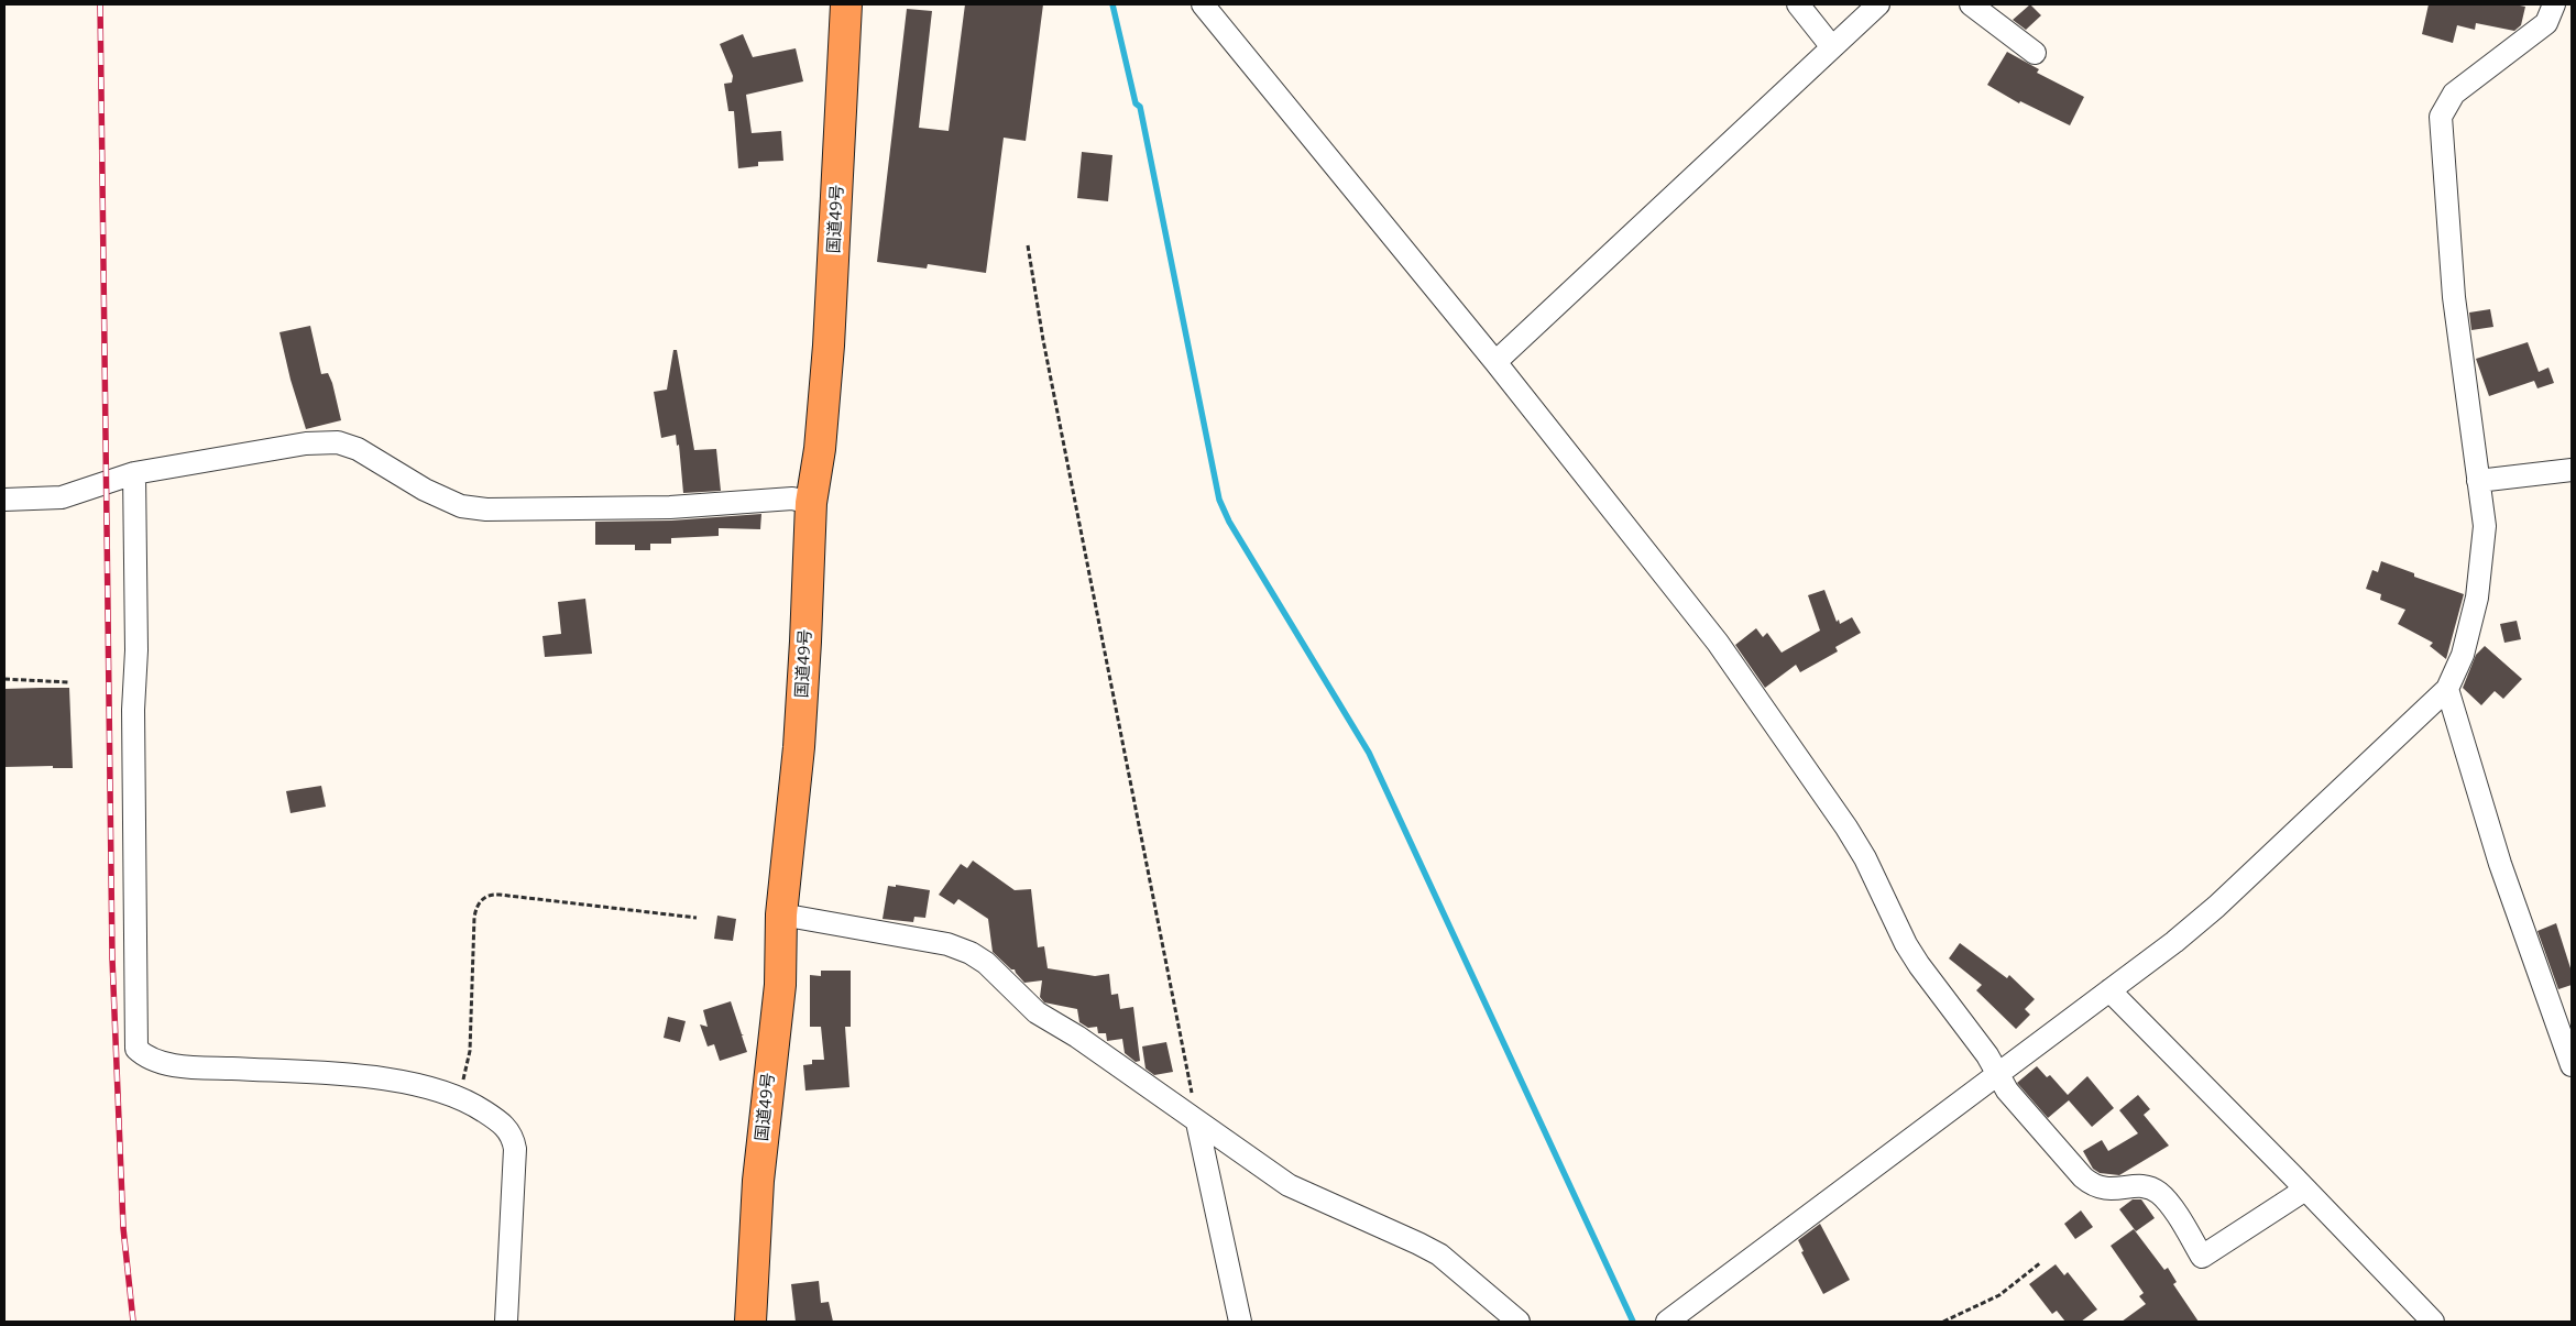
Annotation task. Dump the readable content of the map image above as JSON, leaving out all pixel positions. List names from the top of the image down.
{
  "streets": {
    "highway": ["国道49号"]
  }
}
